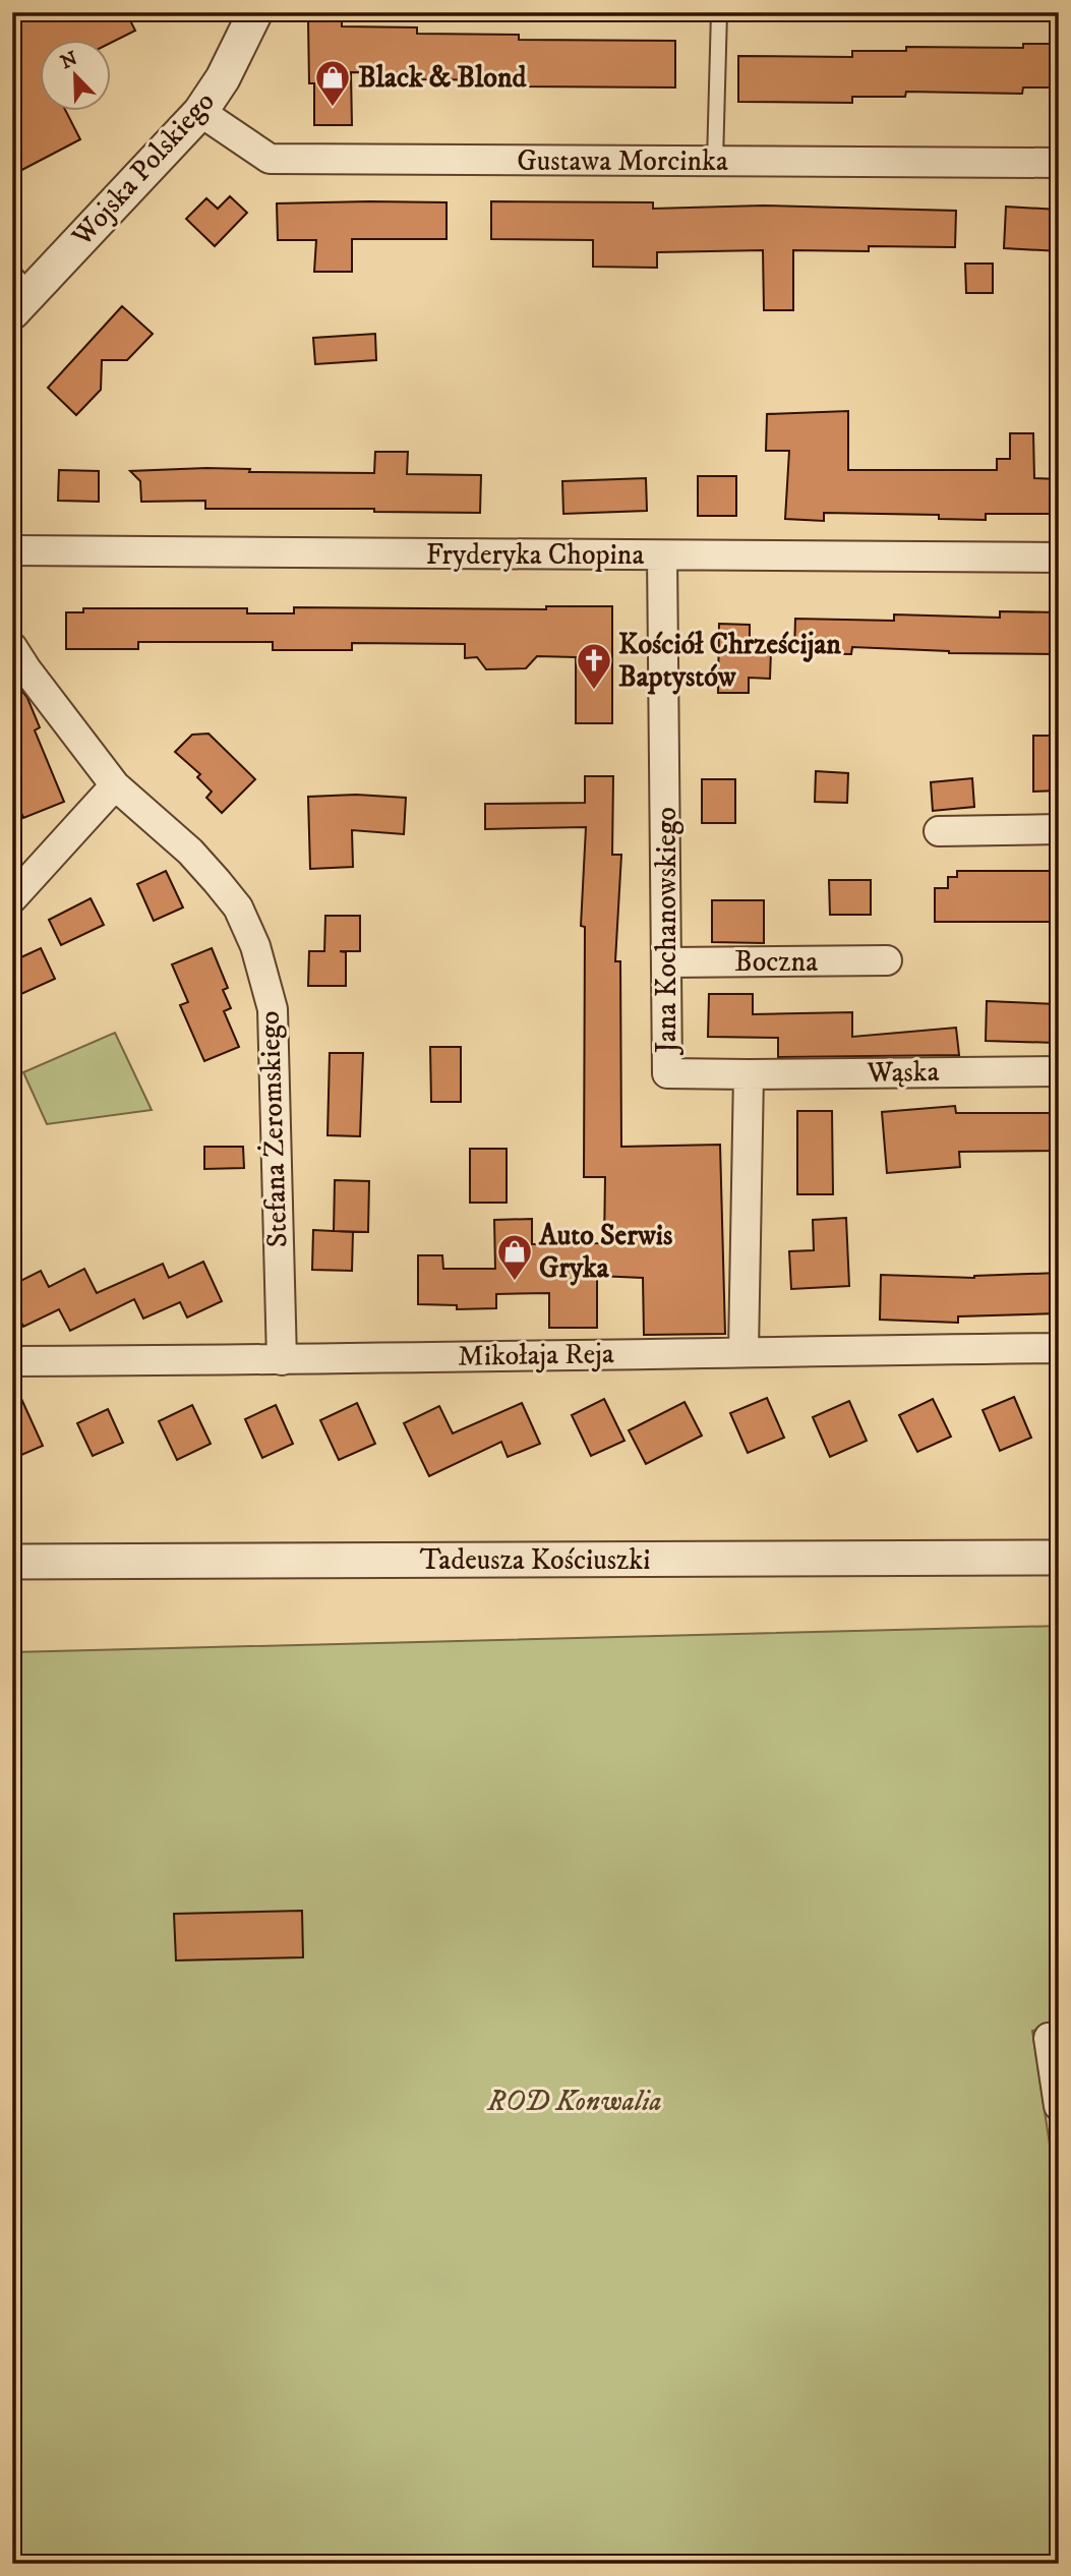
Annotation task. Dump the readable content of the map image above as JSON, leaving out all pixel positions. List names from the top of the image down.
{
  "streets": {
    "street": [
      "Gustawa Morcinka",
      "Wojska Polskiego",
      "Fryderyka Chopina",
      "Jana Kochanowskiego",
      "Boczna",
      "Wąska",
      "Stefana Żeromskiego",
      "Mikołaja Reja",
      "Tadeusza Kościuszki"
    ]
  },
  "crossings": [
    ["Gustawa Morcinka", "Wojska Polskiego"],
    ["Fryderyka Chopina", "Jana Kochanowskiego"],
    ["Jana Kochanowskiego", "Boczna"],
    ["Jana Kochanowskiego", "Wąska"],
    ["Stefana Żeromskiego", "Mikołaja Reja"]
  ],
  "parks": ["ROD Konwalia"],
  "places": {
    "shop": ["Black & Blond", "Auto Serwis Gryka"],
    "church": ["Kościół Chrześcijan Baptystów"]
  },
  "north": "top left"
}
